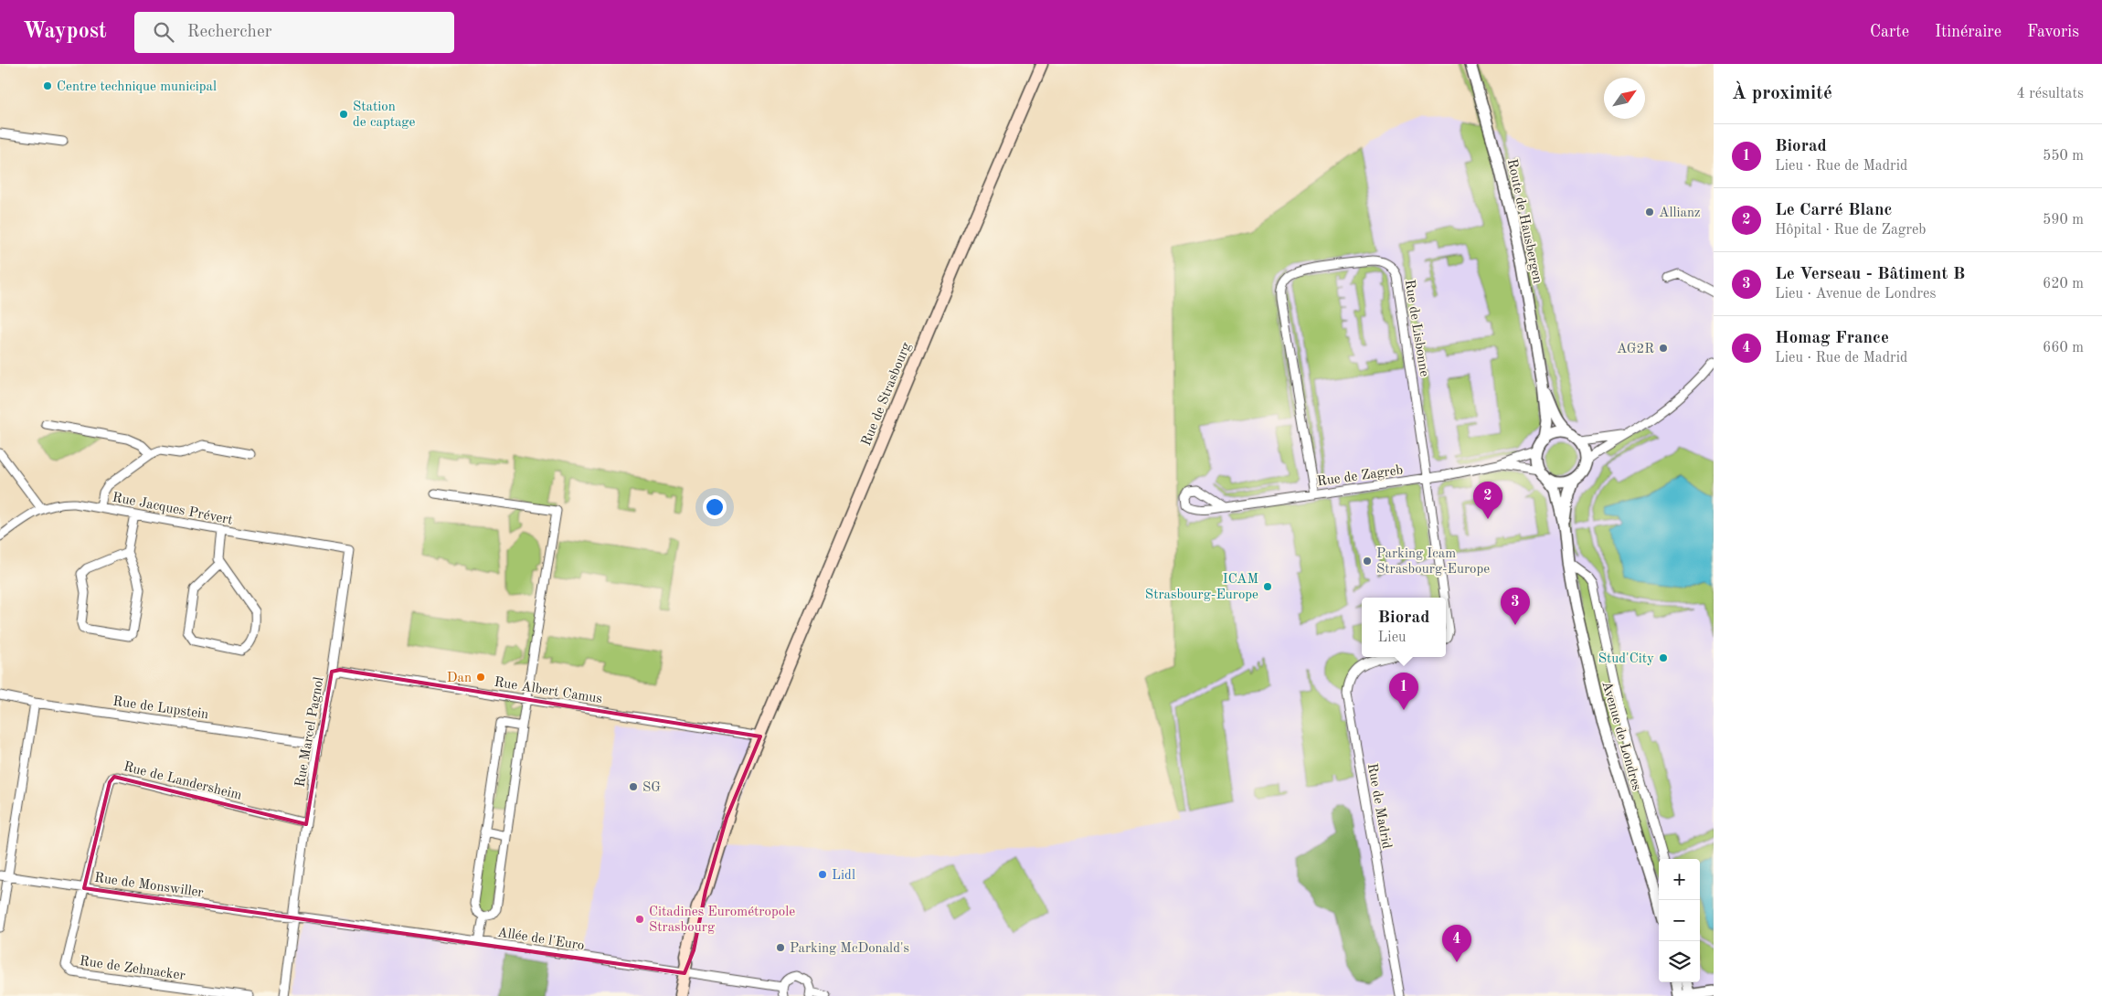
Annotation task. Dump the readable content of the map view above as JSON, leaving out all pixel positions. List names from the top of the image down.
{
  "streets": {
    "main road": ["Rue de Strasbourg"],
    "street": [
      "Route de Hausbergen",
      "Rue de Lisbonne",
      "Rue de Zagreb",
      "Rue Jacques Prévert",
      "Rue Albert Camus",
      "Rue de Lupstein",
      "Rue Marcel Pagnol",
      "Avenue de Londres",
      "Rue de Landersheim",
      "Rue de Madrid",
      "Rue de Monswiller",
      "Allée de l'Euro",
      "Rue de Zehnacker"
    ]
  },
  "crossings": [
    ["Route de Hausbergen", "Rue de Zagreb"],
    ["Route de Hausbergen", "Avenue de Londres"],
    ["Rue de Lisbonne", "Rue de Zagreb"],
    ["Rue de Strasbourg", "Rue Albert Camus"],
    ["Rue de Strasbourg", "Allée de l'Euro"],
    ["Rue de Zagreb", "Avenue de Londres"],
    ["Rue Jacques Prévert", "Rue Marcel Pagnol"],
    ["Rue Albert Camus", "Rue Marcel Pagnol"],
    ["Rue de Lupstein", "Rue Marcel Pagnol"],
    ["Rue Marcel Pagnol", "Rue de Landersheim"],
    ["Rue Marcel Pagnol", "Rue de Monswiller"],
    ["Rue Marcel Pagnol", "Allée de l'Euro"],
    ["Rue de Landersheim", "Rue de Monswiller"],
    ["Rue de Landersheim", "Rue de Zehnacker"],
    ["Rue de Monswiller", "Allée de l'Euro"],
    ["Rue de Monswiller", "Rue de Zehnacker"]
  ],
  "places": [
    "Centre technique municipal",
    "Station de captage",
    "Allianz",
    "AG2R",
    "Parking Icam Strasbourg-Europe",
    "ICAM Strasbourg-Europe",
    "Stud'City",
    "Dan",
    "SG",
    "Lidl",
    "Citadines Eurométropole Strasbourg",
    "Parking McDonald's"
  ],
  "north": "top right",
  "page": {
    "header": "Waypost",
    "search": "Rechercher",
    "nav": ["Carte", "Itinéraire", "Favoris"],
    "heading": ["À proximité", "4 résultats"],
    "list": [
      {
        "mark": "1",
        "name": "Biorad",
        "note": "Lieu · Rue de Madrid",
        "value": "550 m"
      },
      {
        "mark": "2",
        "name": "Le Carré Blanc",
        "note": "Hôpital · Rue de Zagreb",
        "value": "590 m"
      },
      {
        "mark": "3",
        "name": "Le Verseau - Bâtiment B",
        "note": "Lieu · Avenue de Londres",
        "value": "620 m"
      },
      {
        "mark": "4",
        "name": "Homag France",
        "note": "Lieu · Rue de Madrid",
        "value": "660 m"
      }
    ],
    "pins": [
      "2",
      "3",
      "1",
      "4"
    ],
    "popup": ["Biorad", "Lieu"],
    "map_buttons": ["+", "−"]
  }
}
